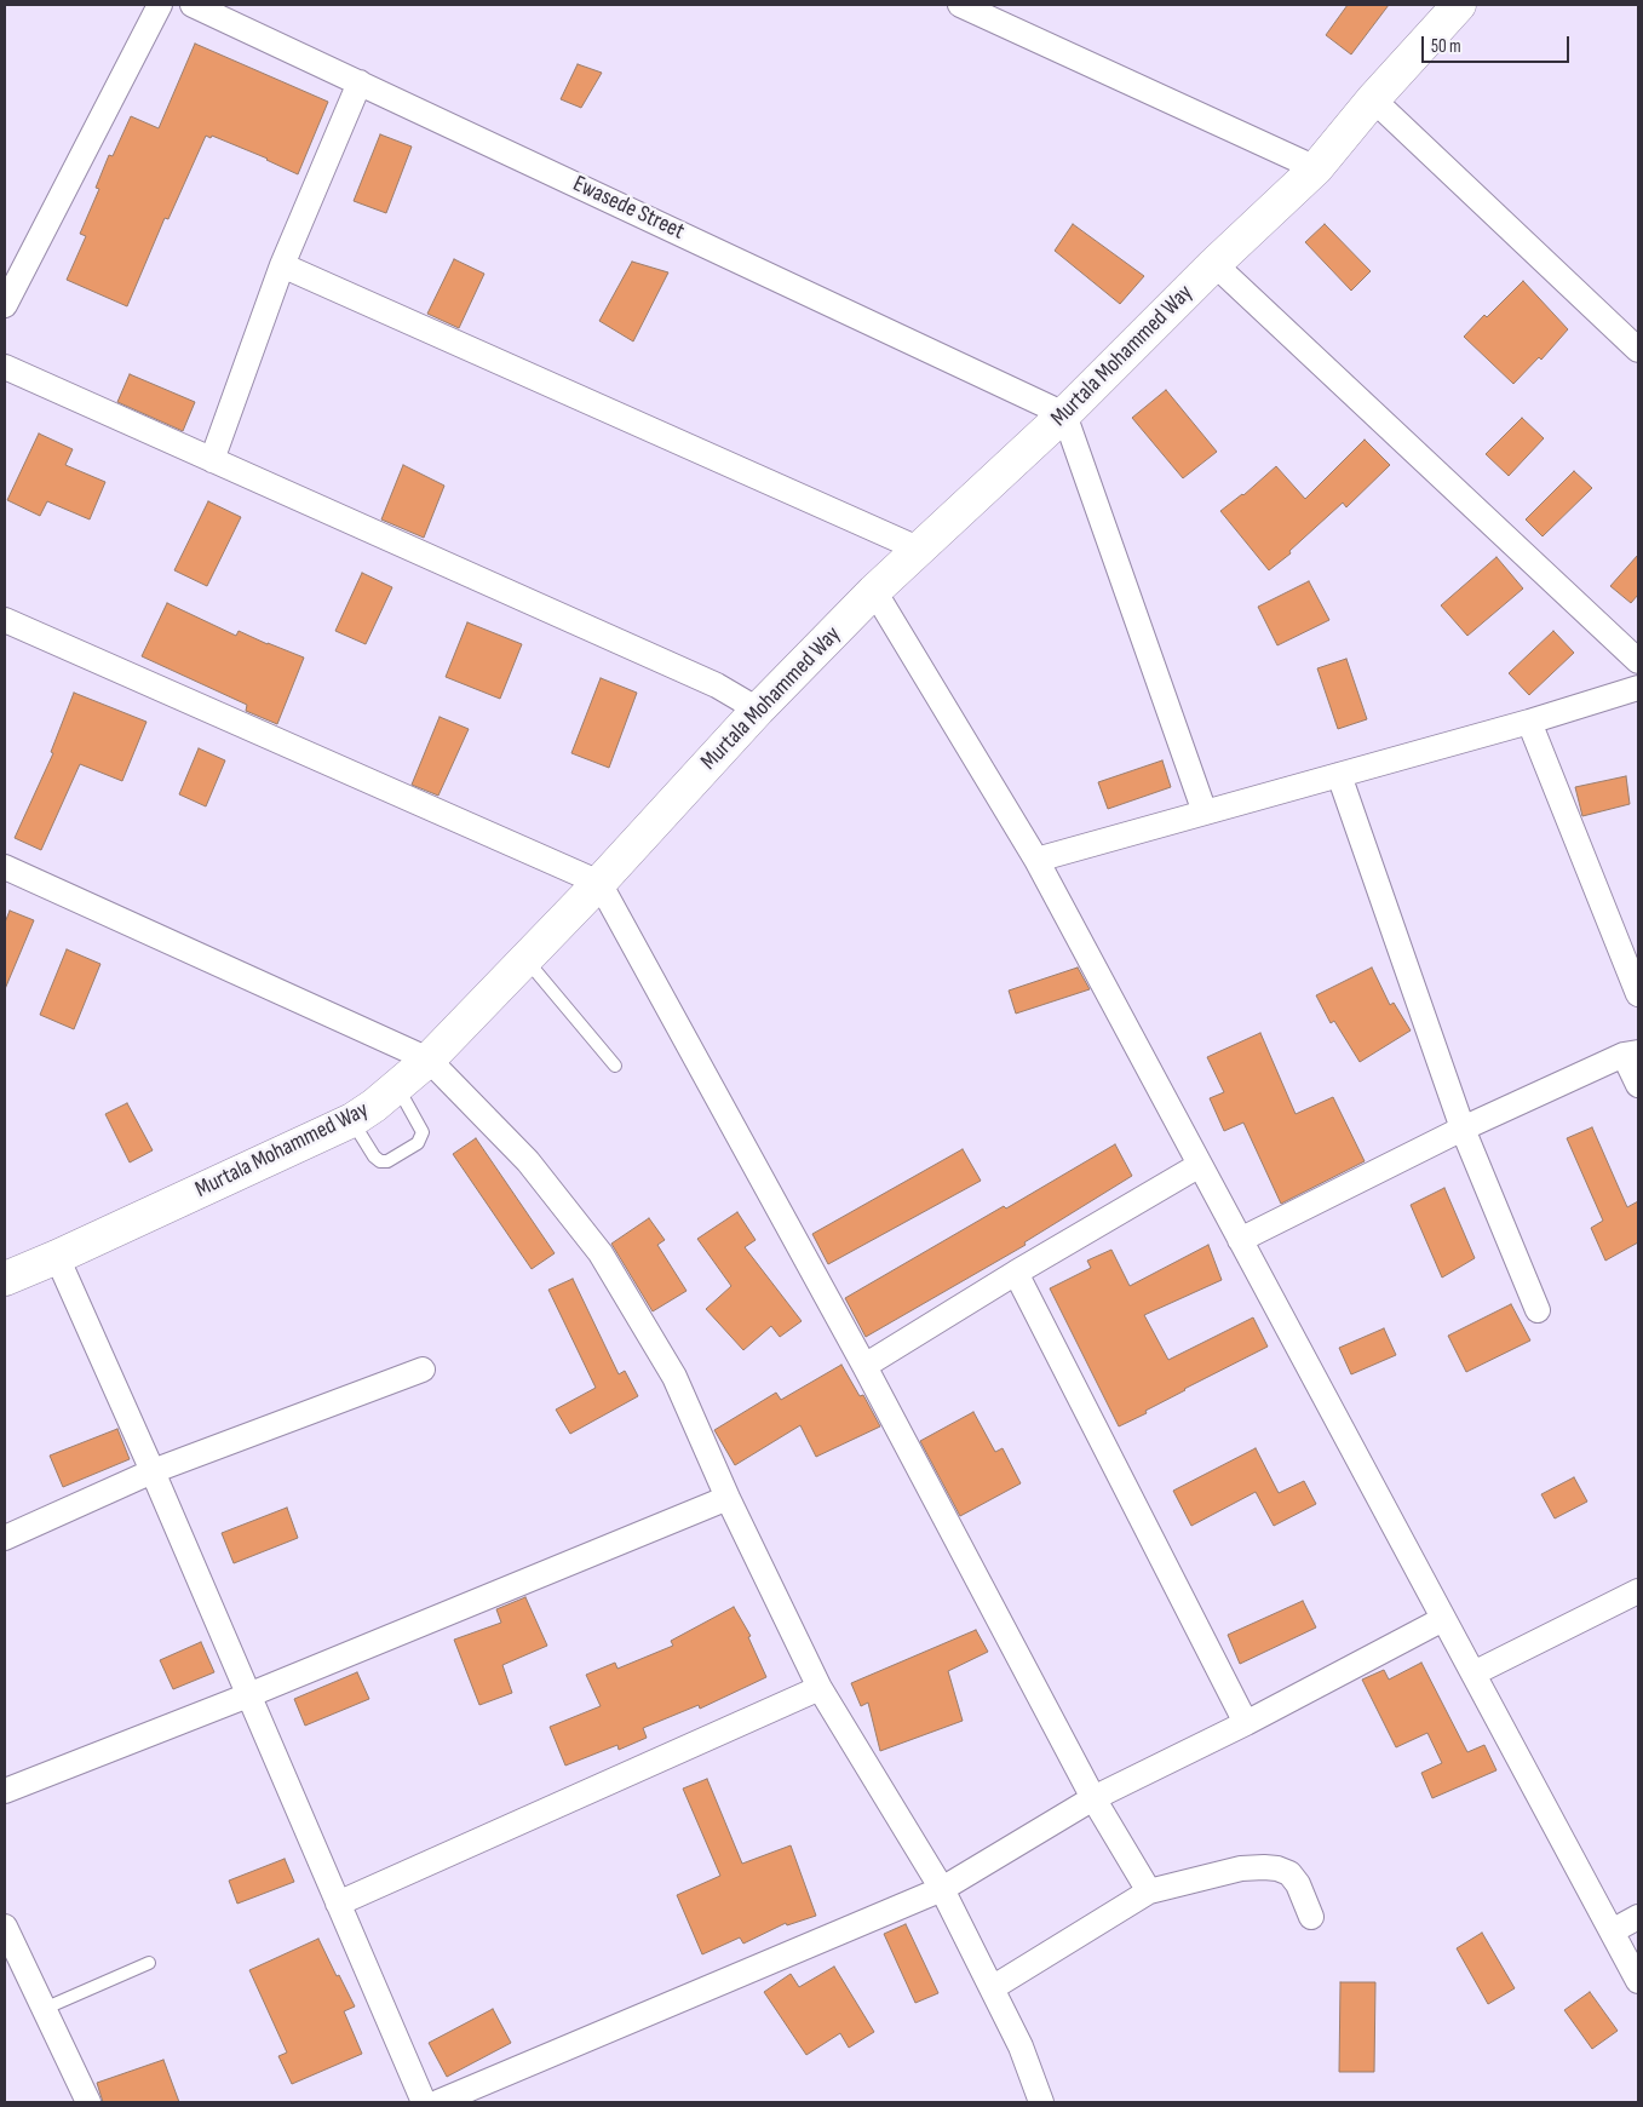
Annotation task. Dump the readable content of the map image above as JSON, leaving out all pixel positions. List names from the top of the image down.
{
  "streets": {
    "street": ["Ewasede Street", "Murtala Mohammed Way"]
  },
  "crossings": [
    ["Ewasede Street", "Murtala Mohammed Way"]
  ],
  "scale_bar": "50 m"
}
